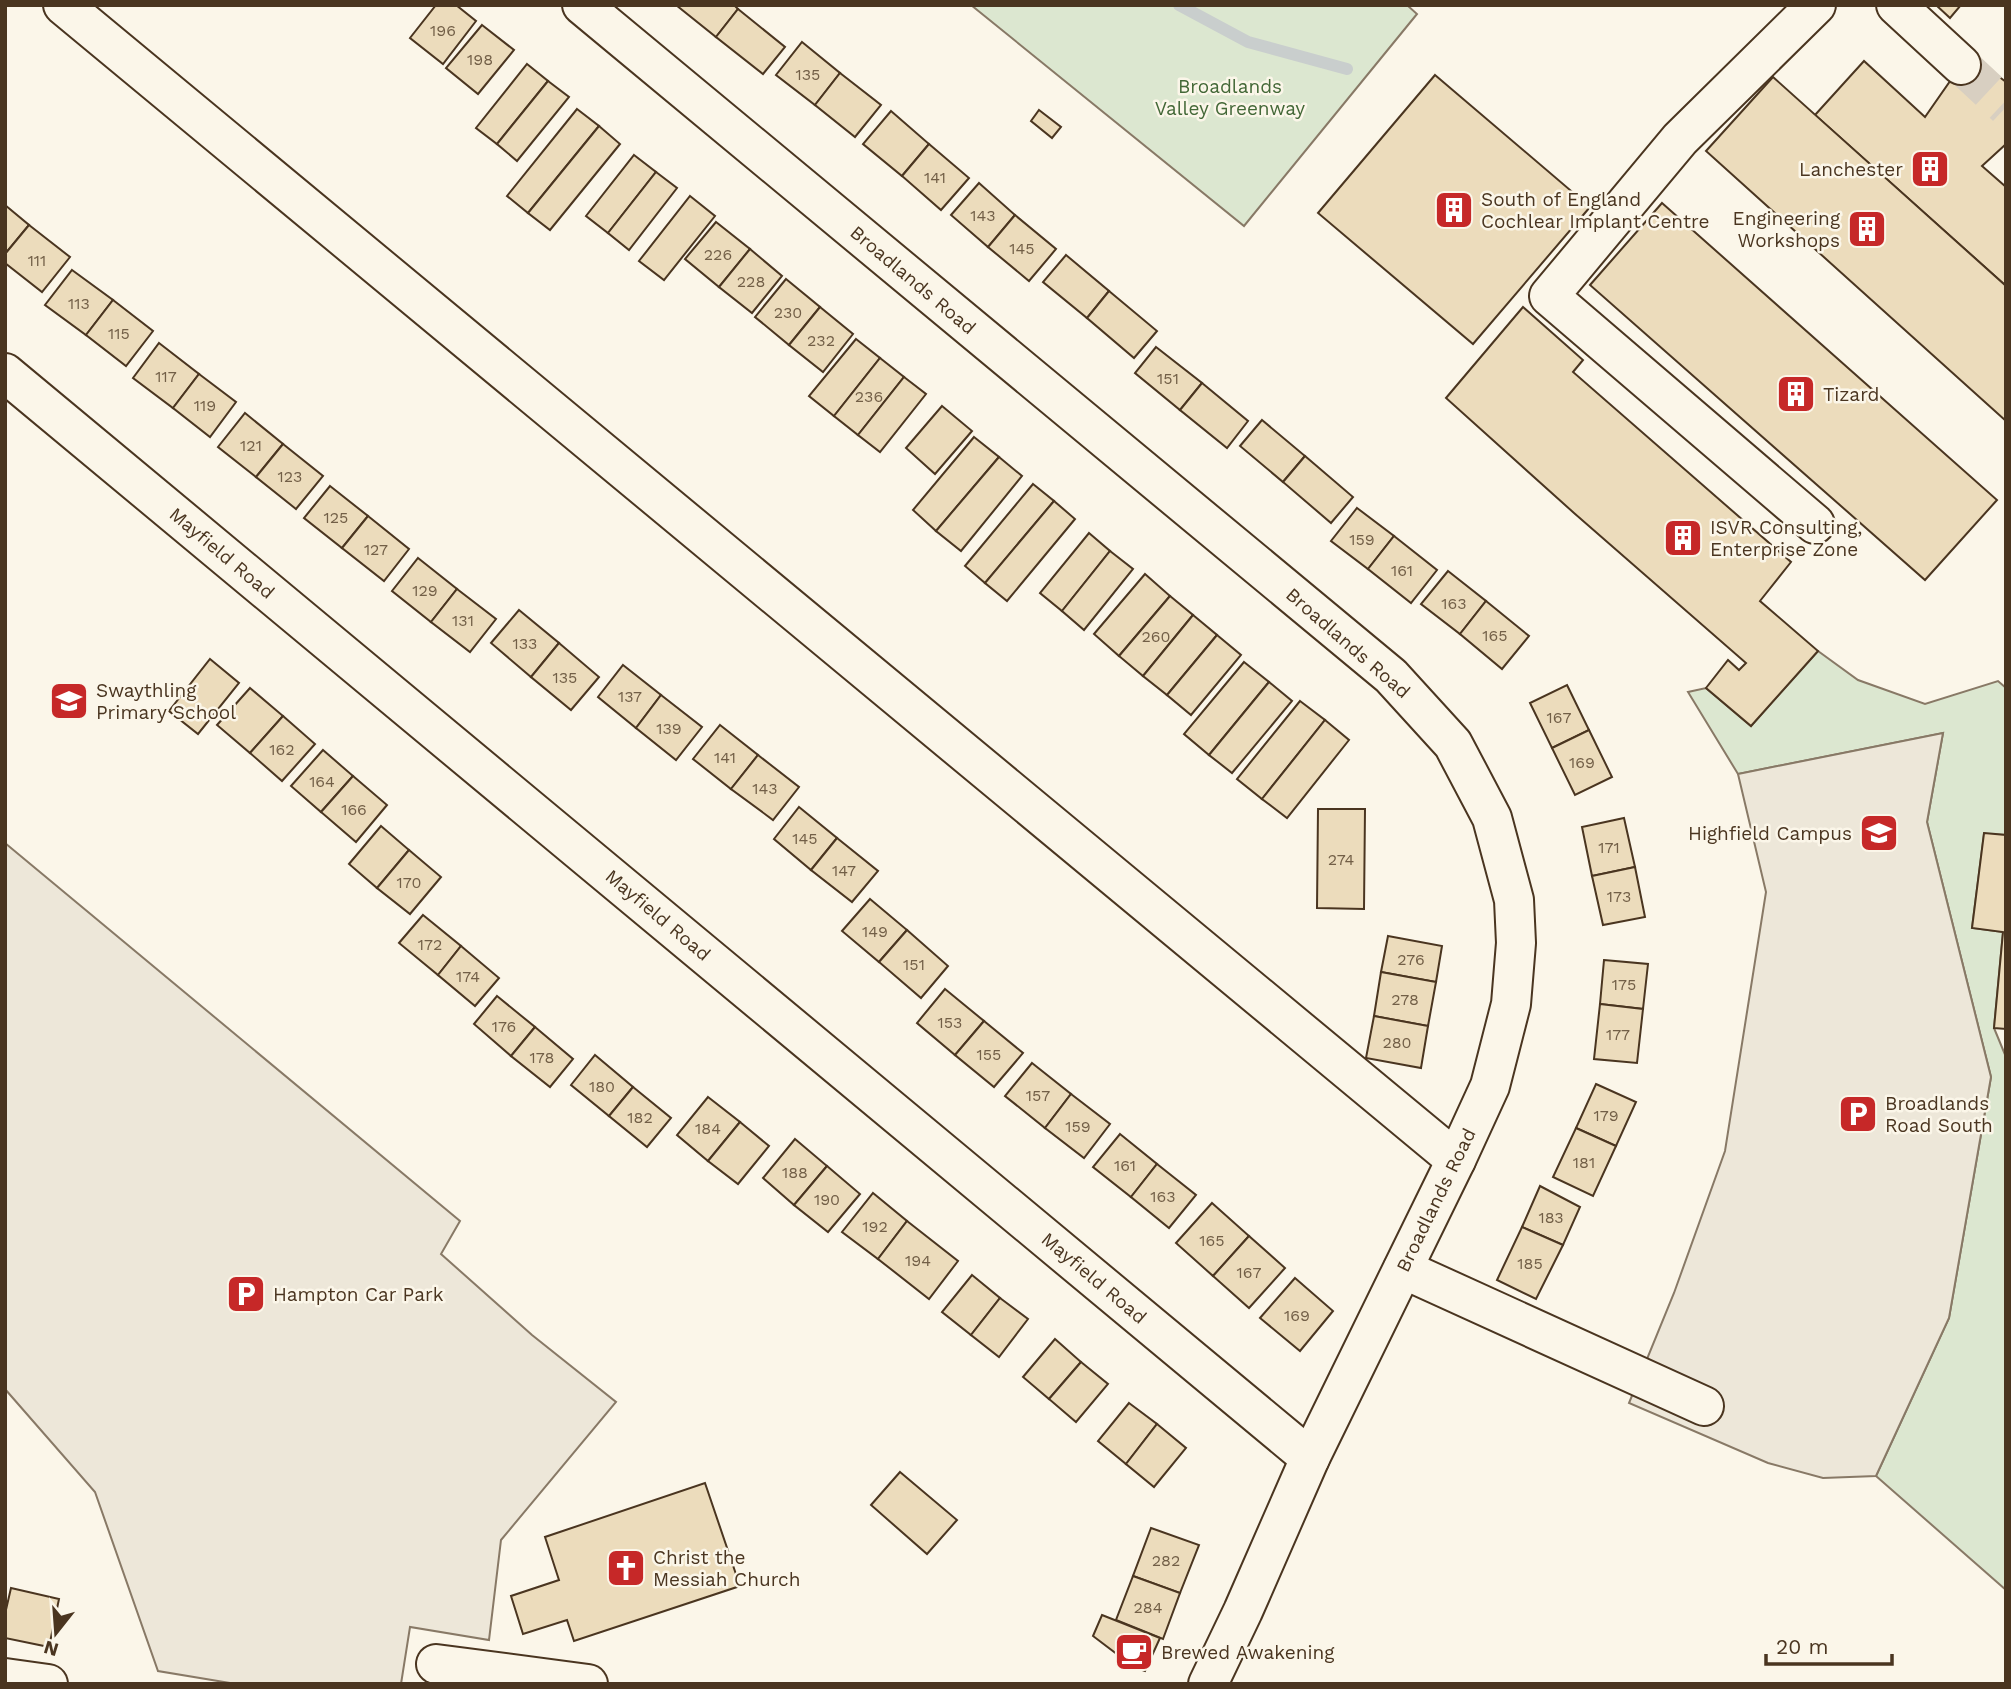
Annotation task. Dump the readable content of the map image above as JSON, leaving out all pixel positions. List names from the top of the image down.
{
  "streets": {
    "street": ["Broadlands Road", "Mayfield Road"]
  },
  "crossings": [
    ["Broadlands Road", "Mayfield Road"]
  ],
  "parks": ["Broadlands Valley Greenway"],
  "places": {
    "building": [
      "Lanchester",
      "South of England Cochlear Implant Centre",
      "Engineering Workshops",
      "Tizard",
      "ISVR Consulting, Enterprise Zone"
    ],
    "school or university": ["Swaythling Primary School", "Highfield Campus"],
    "parking": ["Broadlands Road South", "Hampton Car Park"],
    "church": ["Christ the Messiah Church"],
    "cafe": ["Brewed Awakening"]
  },
  "house_numbers": [
    "196",
    "198",
    "135",
    "141",
    "143",
    "145",
    "226",
    "111",
    "228",
    "113",
    "230",
    "115",
    "232",
    "117",
    "151",
    "236",
    "119",
    "121",
    "123",
    "125",
    "159",
    "127",
    "161",
    "129",
    "163",
    "131",
    "165",
    "260",
    "133",
    "135",
    "137",
    "167",
    "139",
    "162",
    "141",
    "169",
    "164",
    "143",
    "166",
    "145",
    "171",
    "274",
    "147",
    "170",
    "173",
    "149",
    "172",
    "276",
    "151",
    "174",
    "175",
    "278",
    "153",
    "176",
    "177",
    "280",
    "155",
    "178",
    "180",
    "157",
    "179",
    "182",
    "159",
    "184",
    "181",
    "161",
    "188",
    "163",
    "190",
    "183",
    "192",
    "165",
    "194",
    "185",
    "167",
    "169",
    "282",
    "284"
  ],
  "scale_bar": "20 m",
  "north": "bottom"
}
